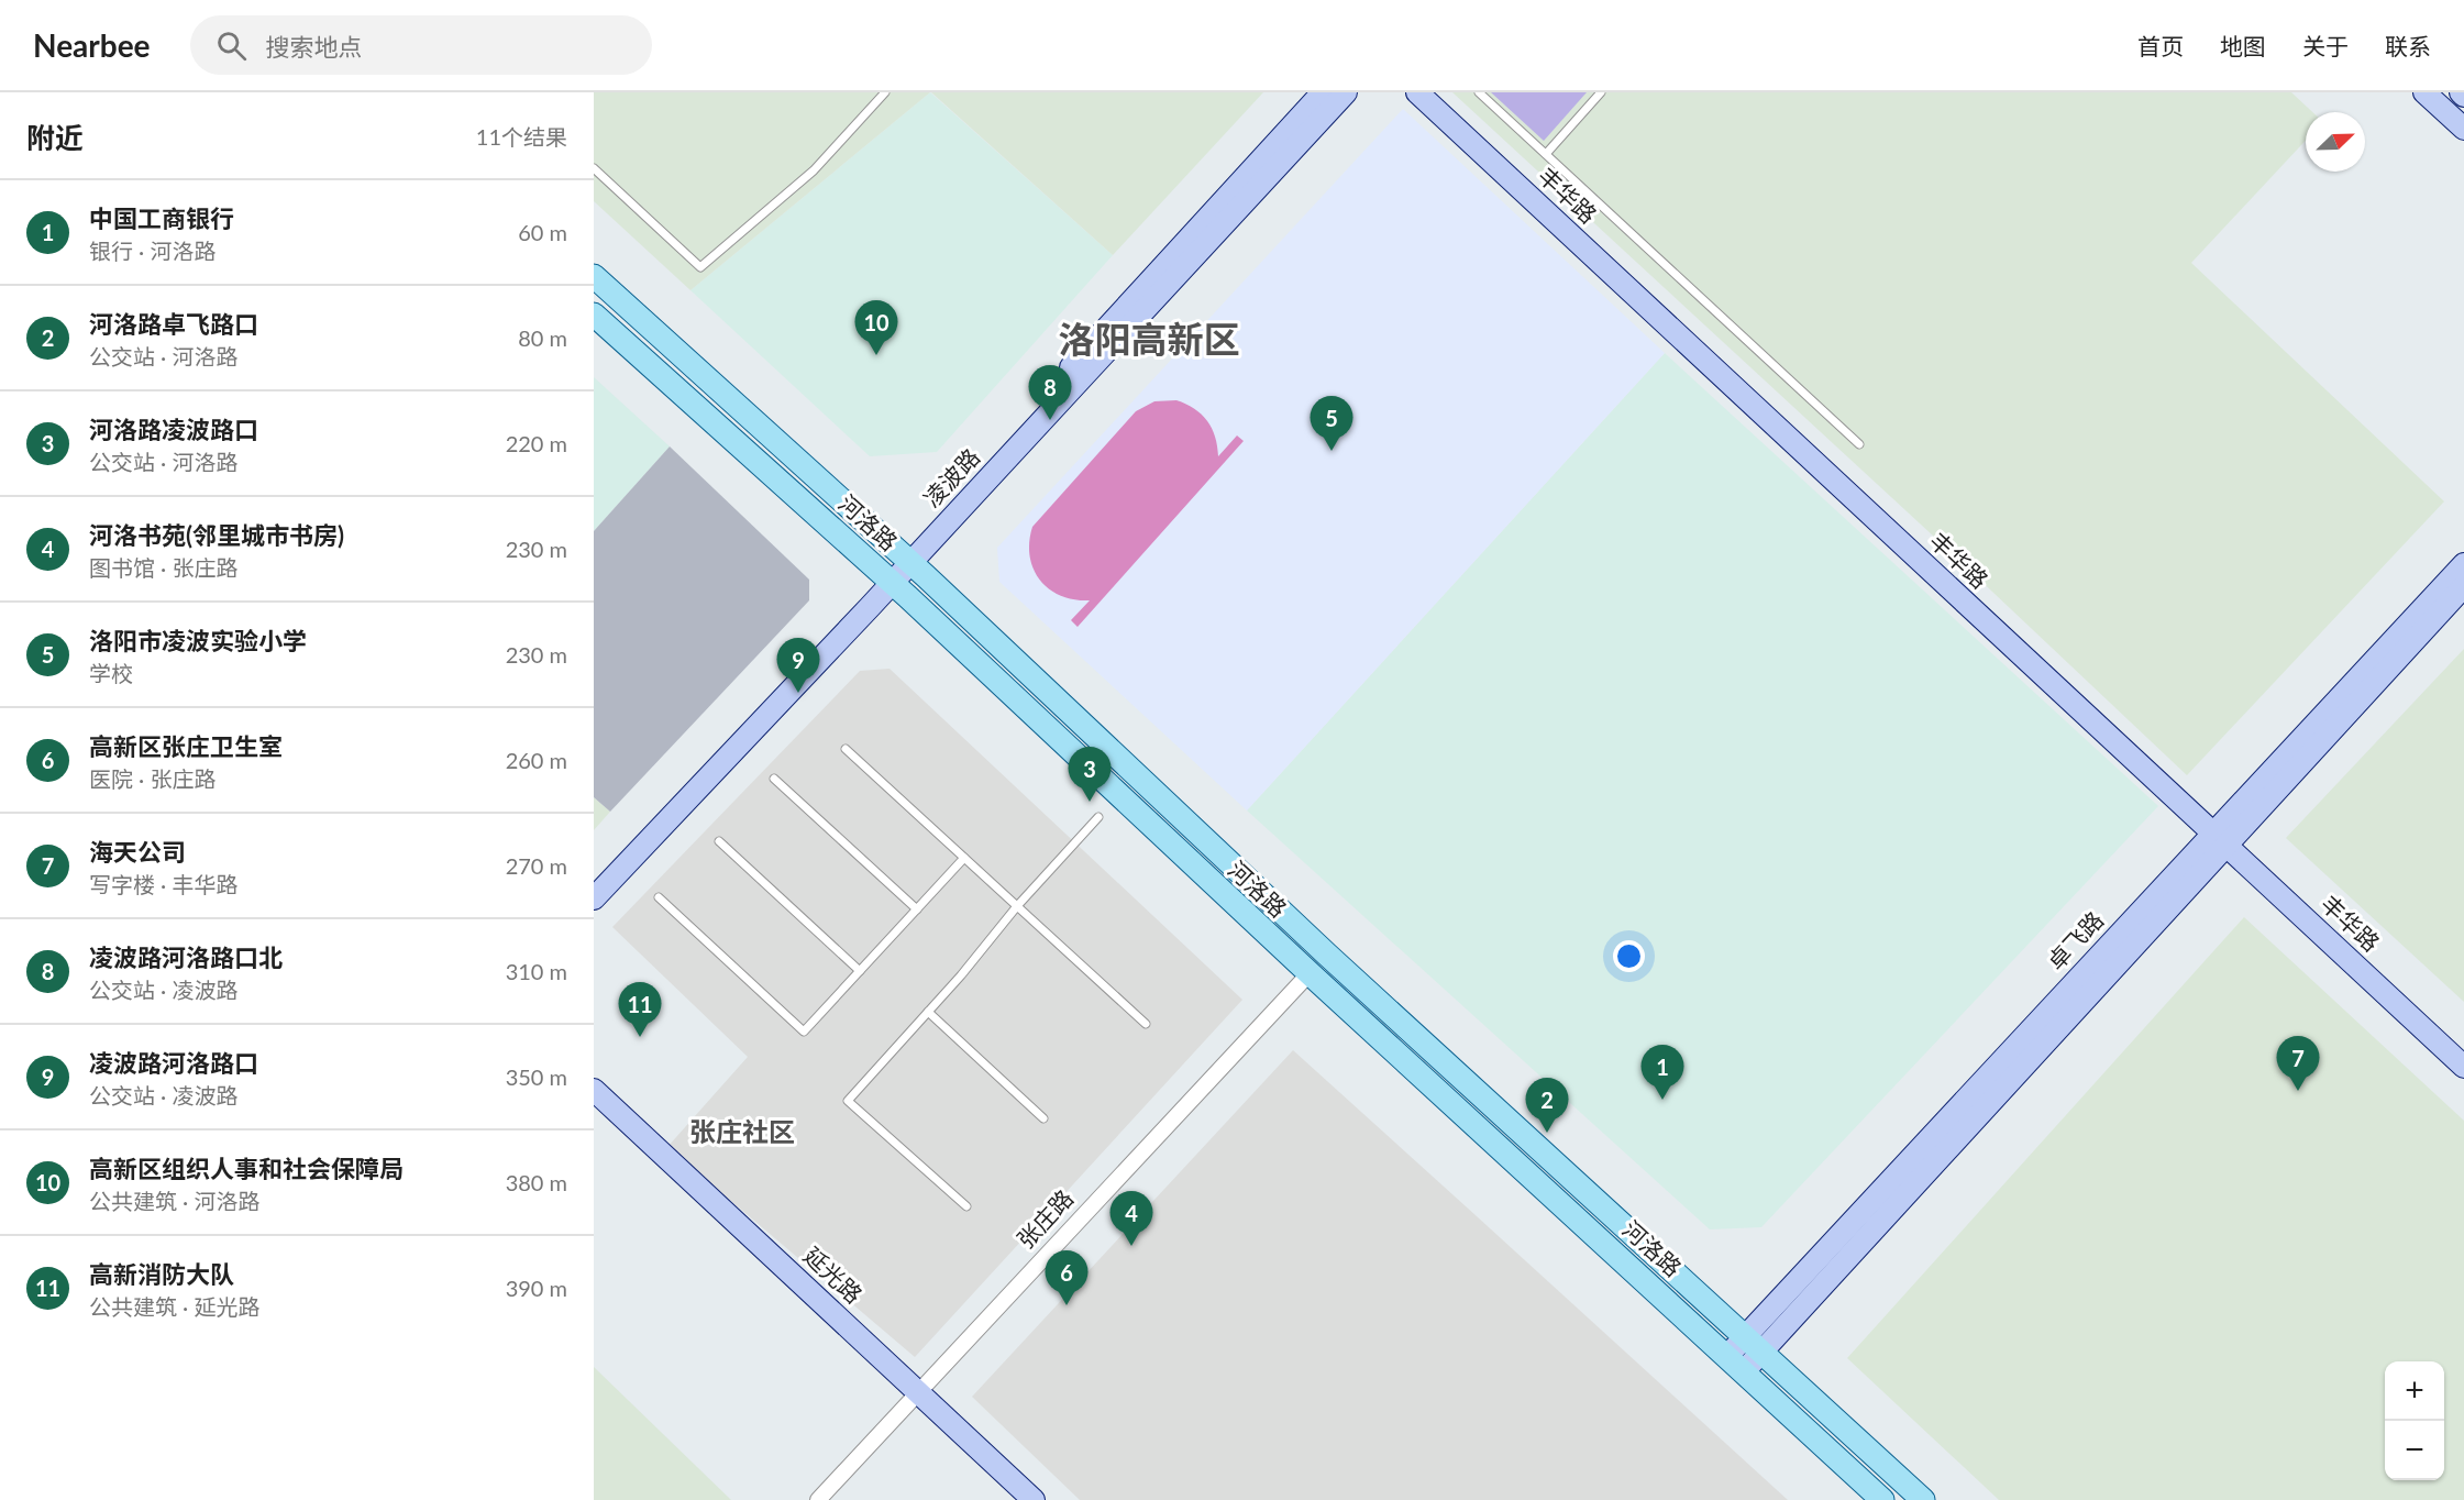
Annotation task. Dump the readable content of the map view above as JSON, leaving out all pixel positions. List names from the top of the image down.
{
  "streets": {
    "main road": ["河洛路"],
    "street": [
      "丰华路",
      "凌波路",
      "卓飞路",
      "张庄路",
      "延光路"
    ]
  },
  "crossings": [
    ["丰华路", "卓飞路"],
    ["凌波路", "河洛路"],
    ["河洛路", "卓飞路"],
    ["河洛路", "张庄路"],
    ["张庄路", "延光路"]
  ],
  "districts": ["洛阳高新区", "张庄社区"],
  "north": "top right",
  "page": {
    "header": "Nearbee",
    "search": "搜索地点",
    "nav": [
      "首页",
      "地图",
      "关于",
      "联系"
    ],
    "heading": ["附近", "11个结果"],
    "list": [
      {
        "mark": "1",
        "name": "中国工商银行",
        "note": "银行 · 河洛路",
        "value": "60 m"
      },
      {
        "mark": "2",
        "name": "河洛路卓飞路口",
        "note": "公交站 · 河洛路",
        "value": "80 m"
      },
      {
        "mark": "3",
        "name": "河洛路凌波路口",
        "note": "公交站 · 河洛路",
        "value": "220 m"
      },
      {
        "mark": "4",
        "name": "河洛书苑(邻里城市书房)",
        "note": "图书馆 · 张庄路",
        "value": "230 m"
      },
      {
        "mark": "5",
        "name": "洛阳市凌波实验小学",
        "note": "学校",
        "value": "230 m"
      },
      {
        "mark": "6",
        "name": "高新区张庄卫生室",
        "note": "医院 · 张庄路",
        "value": "260 m"
      },
      {
        "mark": "7",
        "name": "海天公司",
        "note": "写字楼 · 丰华路",
        "value": "270 m"
      },
      {
        "mark": "8",
        "name": "凌波路河洛路口北",
        "note": "公交站 · 凌波路",
        "value": "310 m"
      },
      {
        "mark": "9",
        "name": "凌波路河洛路口",
        "note": "公交站 · 凌波路",
        "value": "350 m"
      },
      {
        "mark": "10",
        "name": "高新区组织人事和社会保障局",
        "note": "公共建筑 · 河洛路",
        "value": "380 m"
      },
      {
        "mark": "11",
        "name": "高新消防大队",
        "note": "公共建筑 · 延光路",
        "value": "390 m"
      }
    ],
    "pins": [
      "10",
      "8",
      "5",
      "9",
      "3",
      "11",
      "7",
      "1",
      "2",
      "4",
      "6"
    ],
    "map_buttons": ["+", "−"]
  }
}
